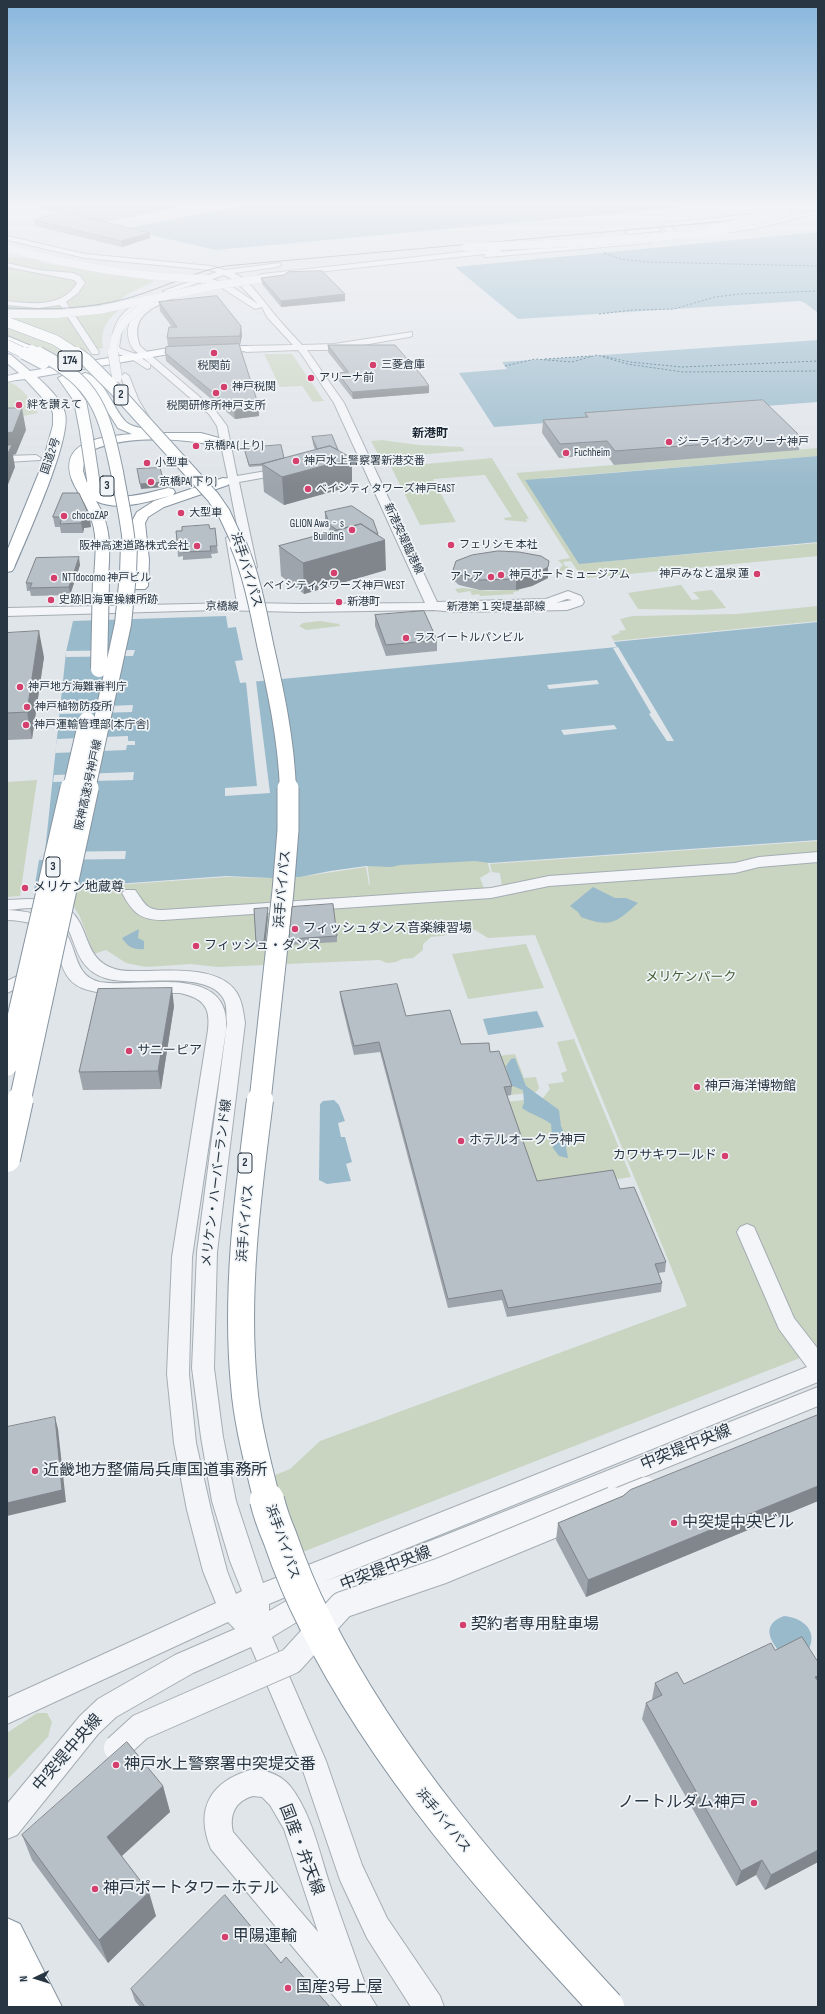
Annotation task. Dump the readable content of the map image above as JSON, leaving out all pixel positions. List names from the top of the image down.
{
  "streets": {
    "highway": [
      "174",
      "2",
      "国道2号",
      "3",
      "浜手バイパス",
      "阪神高速3号神戸線"
    ],
    "street": [
      "新港突堤臨港線",
      "京橋線",
      "新港第１突堤基部線",
      "メリケン・ハーバーランド線",
      "中突堤中央線",
      "国産・弁天線"
    ]
  },
  "crossings": [
    ["174", "国道2号"],
    ["174", "京橋線"],
    ["3", "浜手バイパス"],
    ["3", "京橋線"],
    ["3", "阪神高速3号神戸線"],
    ["新港突堤臨港線", "新港第１突堤基部線"],
    ["メリケン・ハーバーランド線", "中突堤中央線"]
  ],
  "districts": ["新港町"],
  "parks": ["メリケンパーク"],
  "places": [
    "税関前",
    "三菱倉庫",
    "アリーナ前",
    "神戸税関",
    "税関研修所神戸支所",
    "絆を讃えて",
    "ジーライオンアリーナ神戸",
    "京橋PA (上り)",
    "Fuchheim",
    "神戸水上警察署新港交番",
    "小型車",
    "京橋PA(下り)",
    "ベイシティタワーズ神戸EAST",
    "大型車",
    "chocoZAP",
    "GLION Awa‐s BuildinG",
    "フェリシモ 本社",
    "阪神高速道路株式会社",
    "ベイシティタワーズ神戸WEST",
    "神戸みなと温泉 蓮",
    "神戸ポートミュージアム",
    "アトア",
    "NTTdocomo 神戸ビル",
    "史跡旧海軍操練所跡",
    "新港町",
    "ラスイートルパンビル",
    "神戸地方海難審判庁",
    "神戸植物防疫所",
    "神戸運輸管理部(本庁舎)",
    "メリケン地蔵尊",
    "フィッシュダンス音楽練習場",
    "フィッシュ・ダンス",
    "サニーピア",
    "神戸海洋博物館",
    "ホテルオークラ神戸",
    "カワサキワールド",
    "近畿地方整備局兵庫国道事務所",
    "中突堤中央ビル",
    "契約者専用駐車場",
    "神戸水上警察署中突堤交番",
    "ノートルダム神戸",
    "神戸ポートタワーホテル",
    "甲陽運輸",
    "国産3号上屋"
  ],
  "north": "left"
}
